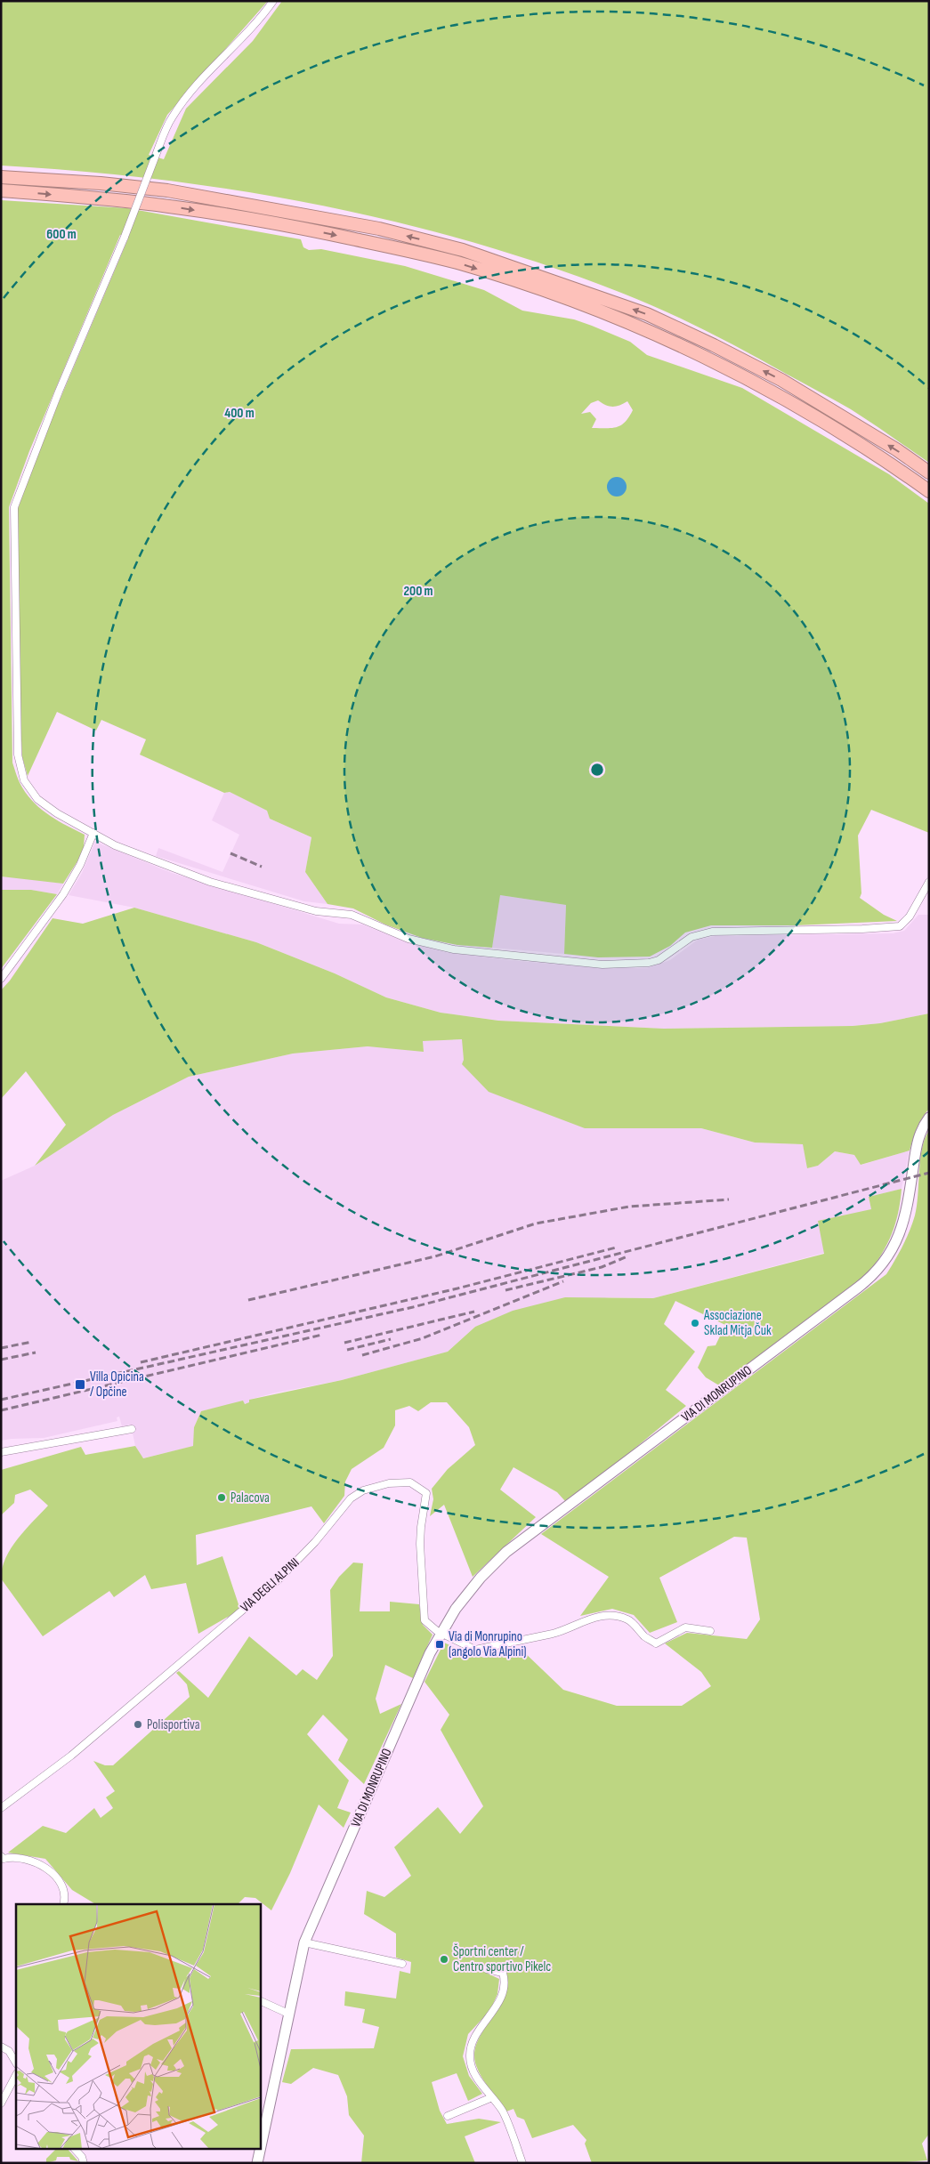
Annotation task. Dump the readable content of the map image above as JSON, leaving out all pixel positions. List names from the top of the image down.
{
  "streets": {
    "main road": ["VIA DI MONRUPINO"],
    "street": ["VIA DEGLI ALPINI"]
  },
  "crossings": [
    ["VIA DI MONRUPINO", "VIA DEGLI ALPINI"]
  ],
  "places": {
    "other": [
      "Associazione Sklad Mitja Čuk",
      "Palacova",
      "Polisportiva",
      "Športni center / Centro sportivo Pikelc"
    ],
    "transit": ["Villa Opicina / Opčine", "Via di Monrupino (angolo Via Alpini)"]
  },
  "rings": ["600 m", "400 m", "200 m"]
}
